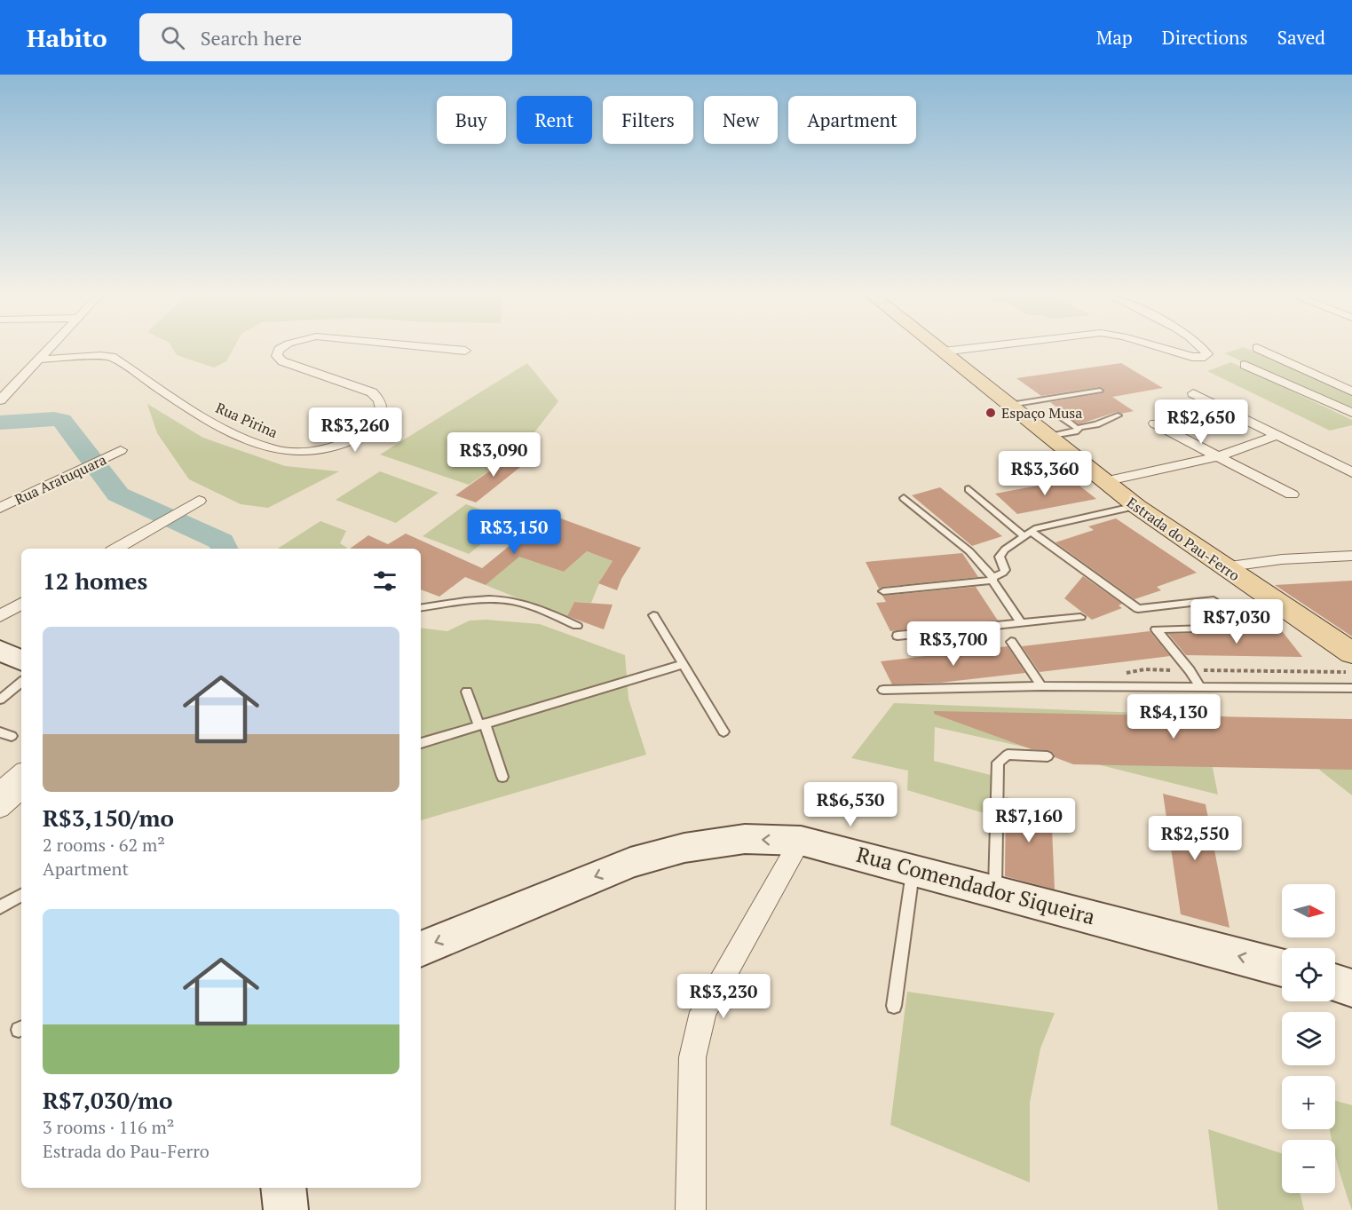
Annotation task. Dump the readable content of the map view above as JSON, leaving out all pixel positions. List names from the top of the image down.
{
  "streets": {
    "main road": ["Estrada do Pau-Ferro"],
    "street": ["Rua Pirina", "Rua Aratuquara", "Rua Comendador Siqueira"]
  },
  "one_way": ["Rua Comendador Siqueira"],
  "places": ["Espaço Musa"],
  "north": "right",
  "page": {
    "header": "Habito",
    "search": "Search here",
    "nav": ["Map", "Directions", "Saved"],
    "chip": [
      "Buy",
      "Rent",
      "Filters",
      "New",
      "Apartment"
    ],
    "price": [
      "R$2,650",
      "R$3,260",
      "R$3,090",
      "R$3,360",
      "R$3,150",
      "R$7,030",
      "R$3,700",
      "R$4,130",
      "R$6,530",
      "R$7,160",
      "R$2,550",
      "R$3,230"
    ],
    "heading": "12 homes",
    "list": [
      {
        "name": "R$3,150/mo",
        "note": "2 rooms · 62 m² · Apartment"
      },
      {
        "name": "R$7,030/mo",
        "note": "3 rooms · 116 m² · Estrada do Pau-Ferro"
      }
    ],
    "map_buttons": ["+", "−"]
  }
}
